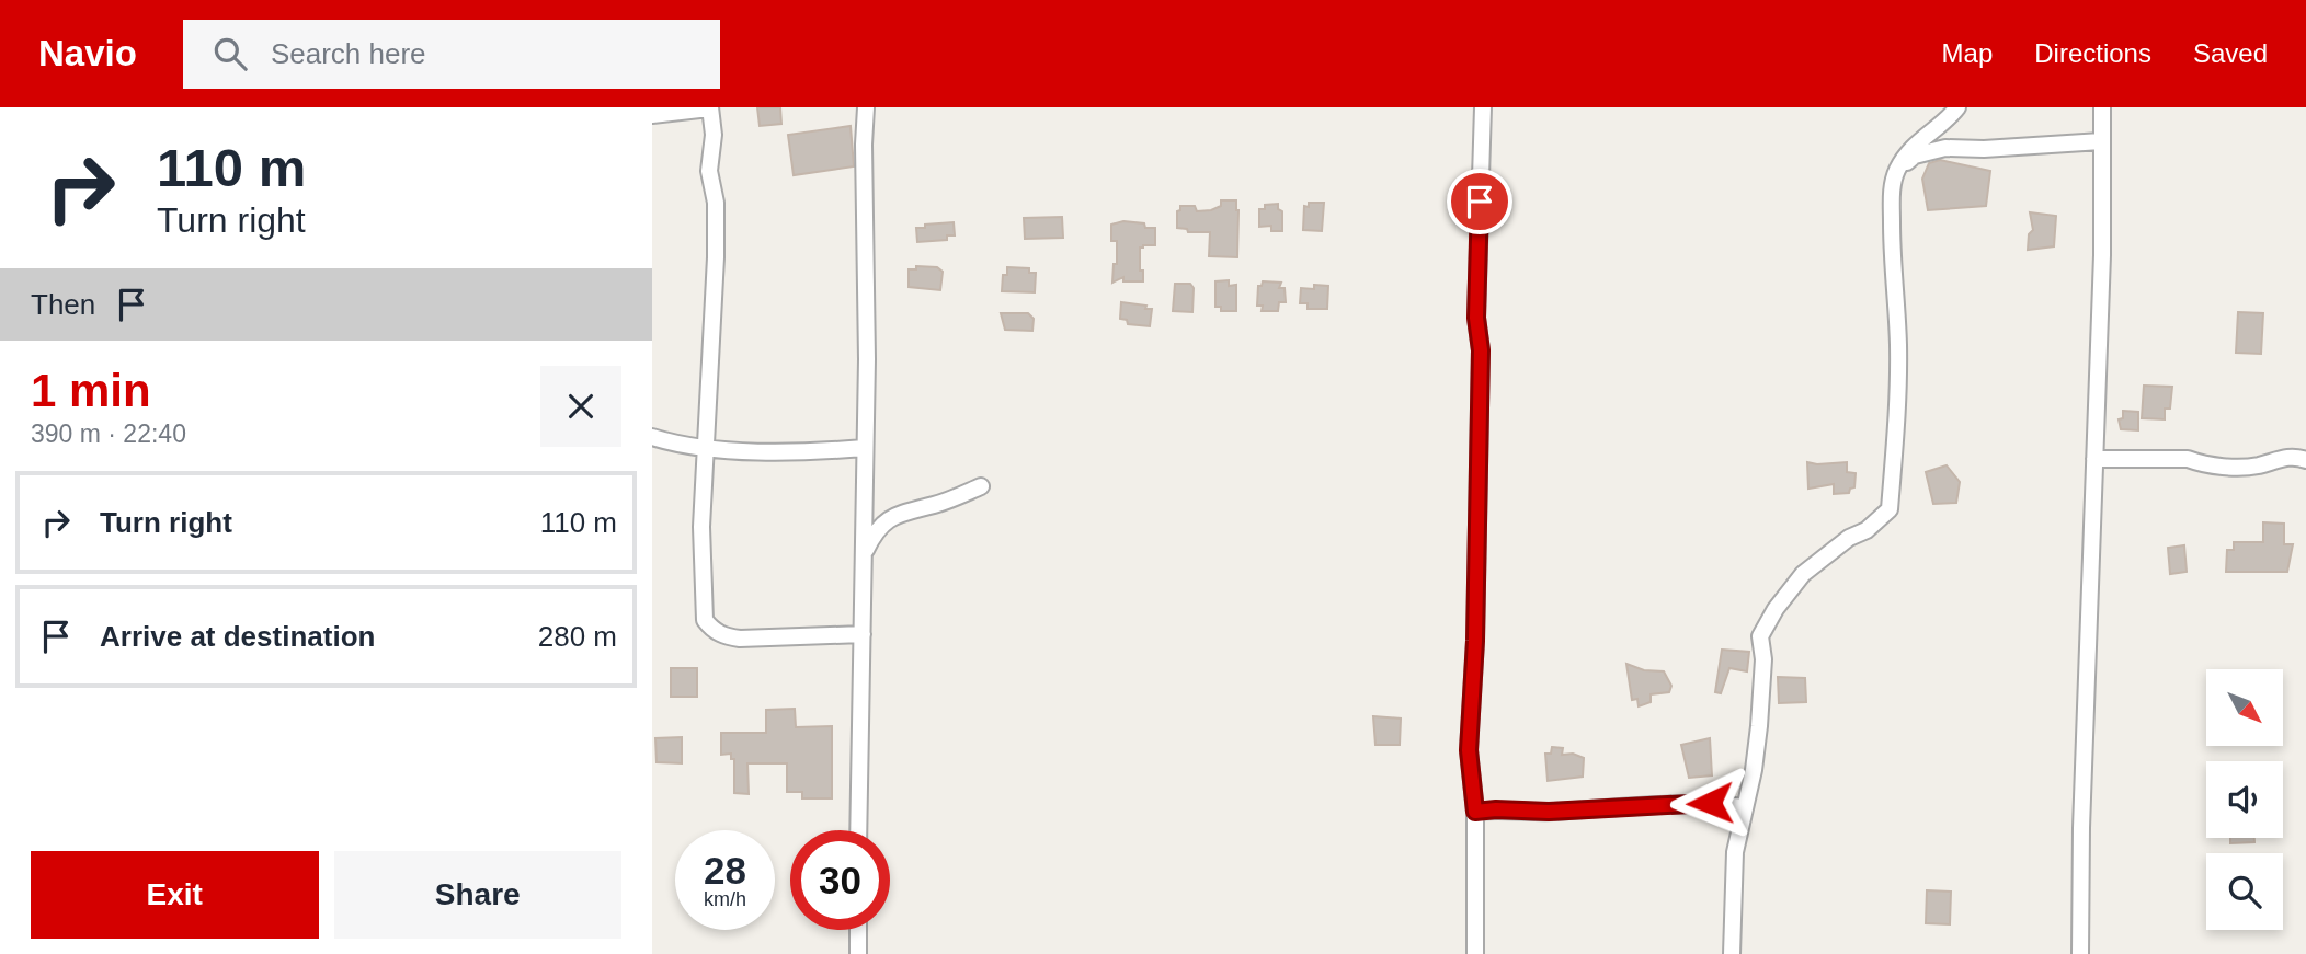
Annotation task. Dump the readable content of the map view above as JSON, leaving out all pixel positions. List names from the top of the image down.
{
  "north": "bottom right",
  "page": {
    "header": "Navio",
    "search": "Search here",
    "nav": ["Map", "Directions", "Saved"],
    "turn": ["110 m", "Turn right"],
    "then": "Then",
    "heading": ["1 min", "390 m · 22:40"],
    "list": [
      {
        "name": "Turn right",
        "value": "110 m"
      },
      {
        "name": "Arrive at destination",
        "value": "280 m"
      }
    ],
    "speed": "28 km/h",
    "limit": "30",
    "buttons": ["Exit", "Share"]
  }
}
